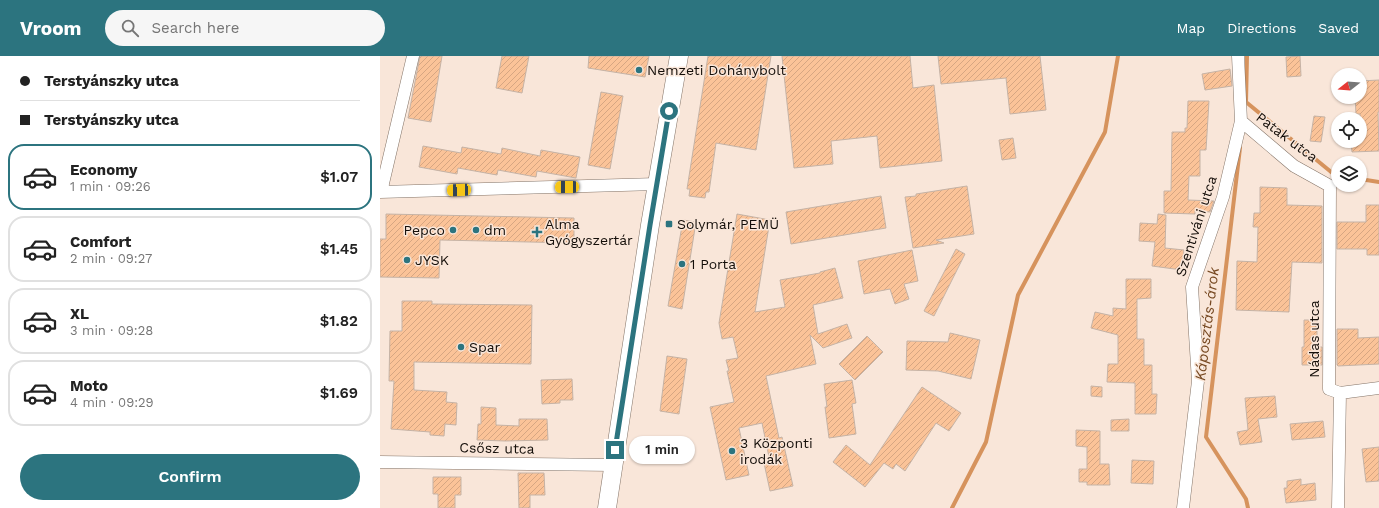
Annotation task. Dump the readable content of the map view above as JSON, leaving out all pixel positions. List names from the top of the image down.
{
  "streets": {
    "street": [
      "Patak utca",
      "Szentiváni utca",
      "Nádas utca",
      "Csősz utca"
    ]
  },
  "crossings": [
    ["Patak utca", "Szentiváni utca"],
    ["Patak utca", "Nádas utca"]
  ],
  "water": ["Káposztás-árok"],
  "places": {
    "other": [
      "Nemzeti Dohánybolt",
      "Pepco",
      "dm",
      "JYSK",
      "1 Porta",
      "Spar",
      "3 Központi irodák"
    ],
    "transit": ["Solymár, PEMÜ"],
    "health": ["Alma Gyógyszertár"]
  },
  "north": "left",
  "page": {
    "header": "Vroom",
    "search": "Search here",
    "nav": ["Map", "Directions", "Saved"],
    "banner": ["Terstyánszky utca", "Terstyánszky utca"],
    "list": [
      {
        "name": "Economy",
        "note": "1 min · 09:26",
        "value": "$1.07"
      },
      {
        "name": "Comfort",
        "note": "2 min · 09:27",
        "value": "$1.45"
      },
      {
        "name": "XL",
        "note": "3 min · 09:28",
        "value": "$1.82"
      },
      {
        "name": "Moto",
        "note": "4 min · 09:29",
        "value": "$1.69"
      }
    ],
    "bubble": "1 min",
    "buttons": "Confirm"
  }
}
